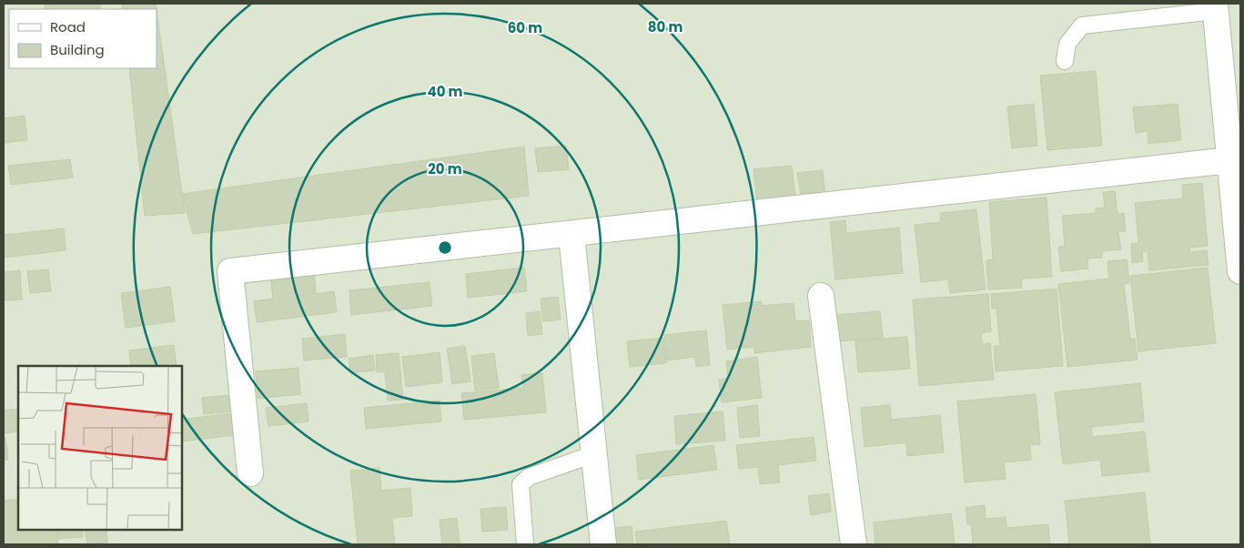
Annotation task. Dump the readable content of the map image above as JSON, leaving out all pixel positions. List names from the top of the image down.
{
  "legend": ["Road", "Building"],
  "rings": [
    "80 m",
    "60 m",
    "40 m",
    "20 m"
  ]
}
